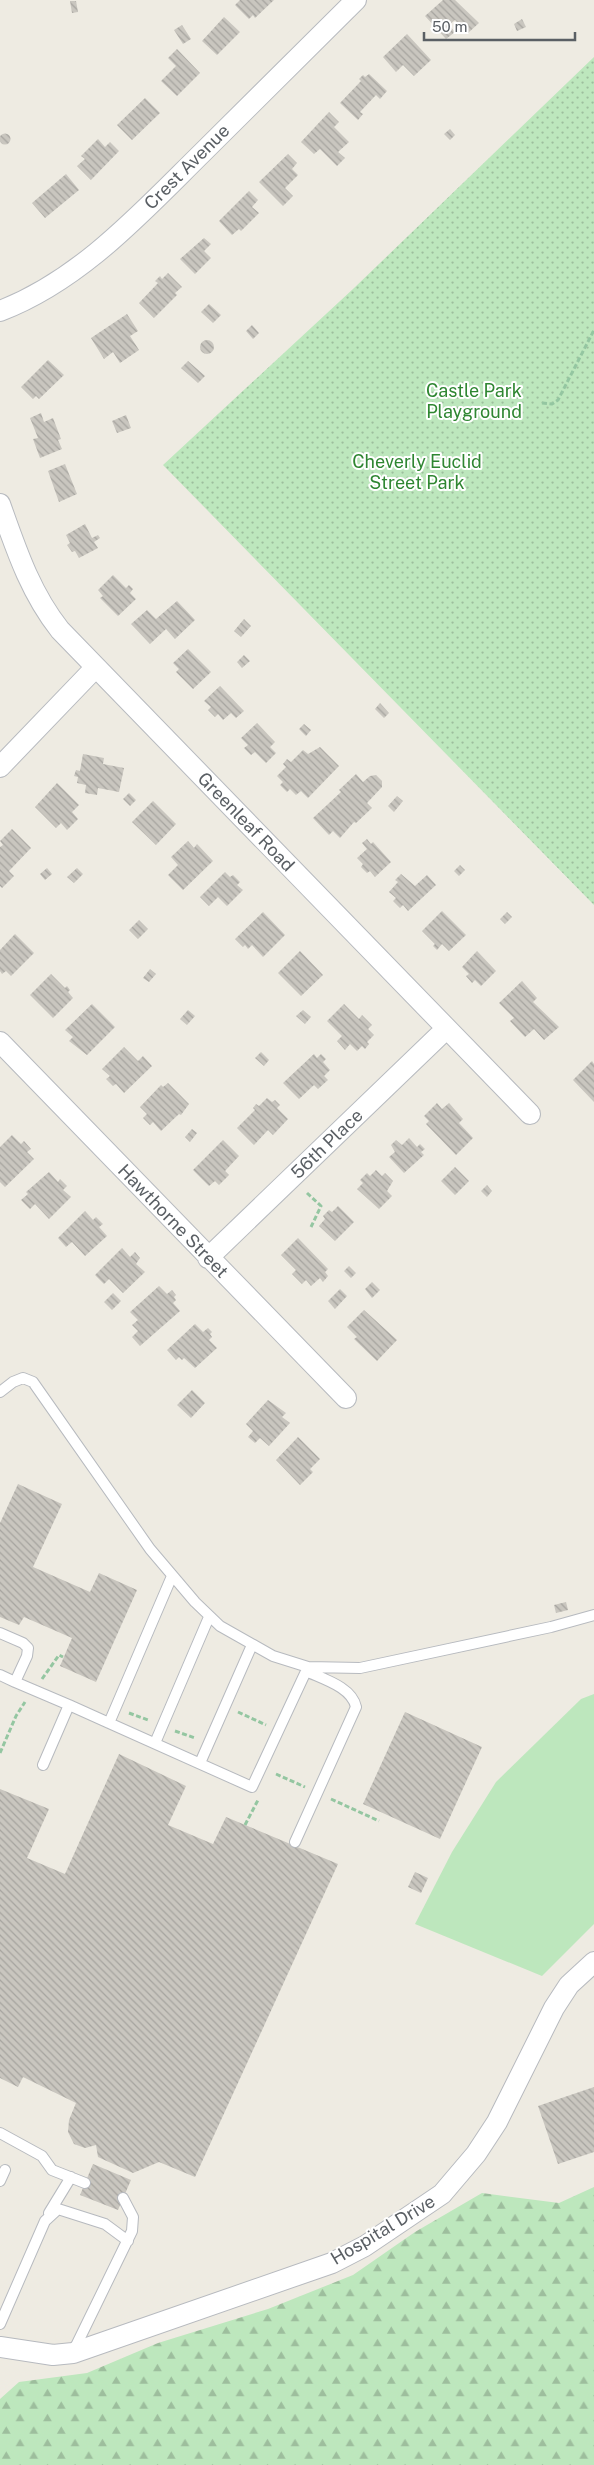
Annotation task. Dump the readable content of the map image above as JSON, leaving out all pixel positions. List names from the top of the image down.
{
  "streets": {
    "street": [
      "Crest Avenue",
      "Greenleaf Road",
      "56th Place",
      "Hawthorne Street",
      "Hospital Drive"
    ]
  },
  "crossings": [
    ["Greenleaf Road", "56th Place"],
    ["56th Place", "Hawthorne Street"]
  ],
  "parks": ["Castle Park Playground", "Cheverly Euclid Street Park"],
  "scale_bar": "50 m"
}
